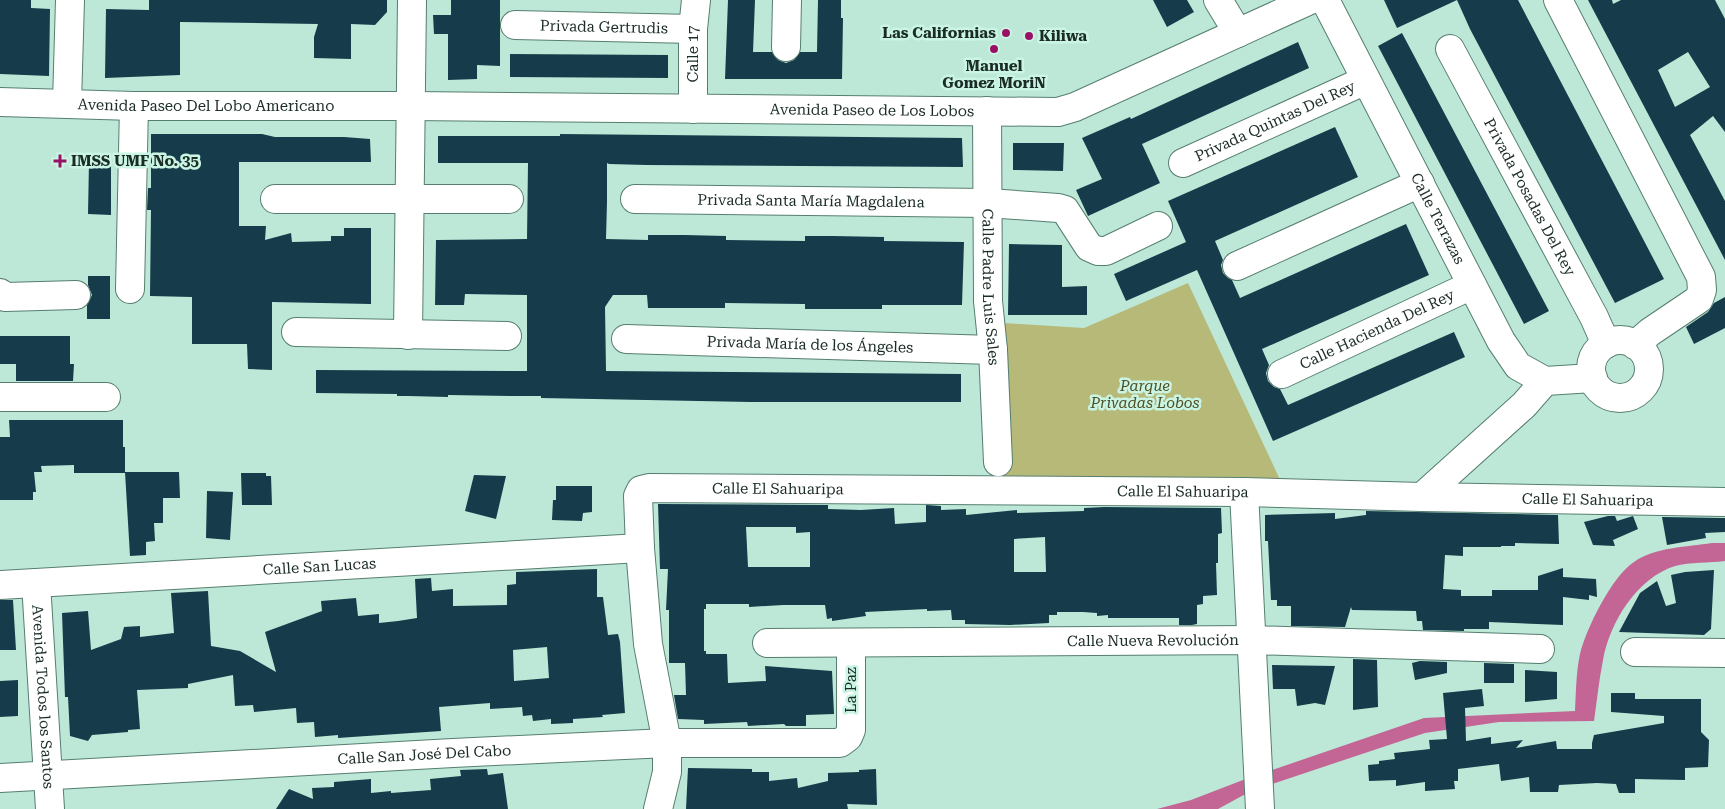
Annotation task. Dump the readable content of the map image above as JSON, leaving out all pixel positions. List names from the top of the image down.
{
  "streets": {
    "street": [
      "Privada Gertrudis",
      "Calle 17",
      "Avenida Paseo Del Lobo Americano",
      "Avenida Paseo de Los Lobos",
      "Privada Quintas Del Rey",
      "Privada Posadas Del Rey",
      "Privada Santa María Magdalena",
      "Calle Terrazas",
      "Calle Padre Luis Sales",
      "Calle Hacienda Del Rey",
      "Privada María de los Ángeles",
      "Calle El Sahuaripa",
      "Calle San Lucas",
      "Calle Nueva Revolución",
      "La Paz",
      "Avenida Todos los Santos",
      "Calle San José Del Cabo"
    ]
  },
  "crossings": [
    ["Privada Gertrudis", "Calle 17"],
    ["Calle 17", "Avenida Paseo de Los Lobos"],
    ["Avenida Paseo Del Lobo Americano", "Avenida Paseo de Los Lobos"],
    ["Avenida Paseo de Los Lobos", "Calle Padre Luis Sales"],
    ["Privada Quintas Del Rey", "Calle Terrazas"],
    ["Privada Posadas Del Rey", "Calle Terrazas"],
    ["Privada Santa María Magdalena", "Calle Padre Luis Sales"],
    ["Calle Terrazas", "Calle Hacienda Del Rey"],
    ["Calle Padre Luis Sales", "Privada María de los Ángeles"],
    ["Calle El Sahuaripa", "Calle San Lucas"],
    ["Calle San Lucas", "Avenida Todos los Santos"],
    ["Calle Nueva Revolución", "La Paz"],
    ["La Paz", "Calle San José Del Cabo"],
    ["Avenida Todos los Santos", "Calle San José Del Cabo"]
  ],
  "parks": ["Parque Privadas Lobos"],
  "places": {
    "other": ["Las Californias", "Kiliwa", "Manuel Gomez MoriN"],
    "health": ["IMSS UMF No. 35"]
  }
}
